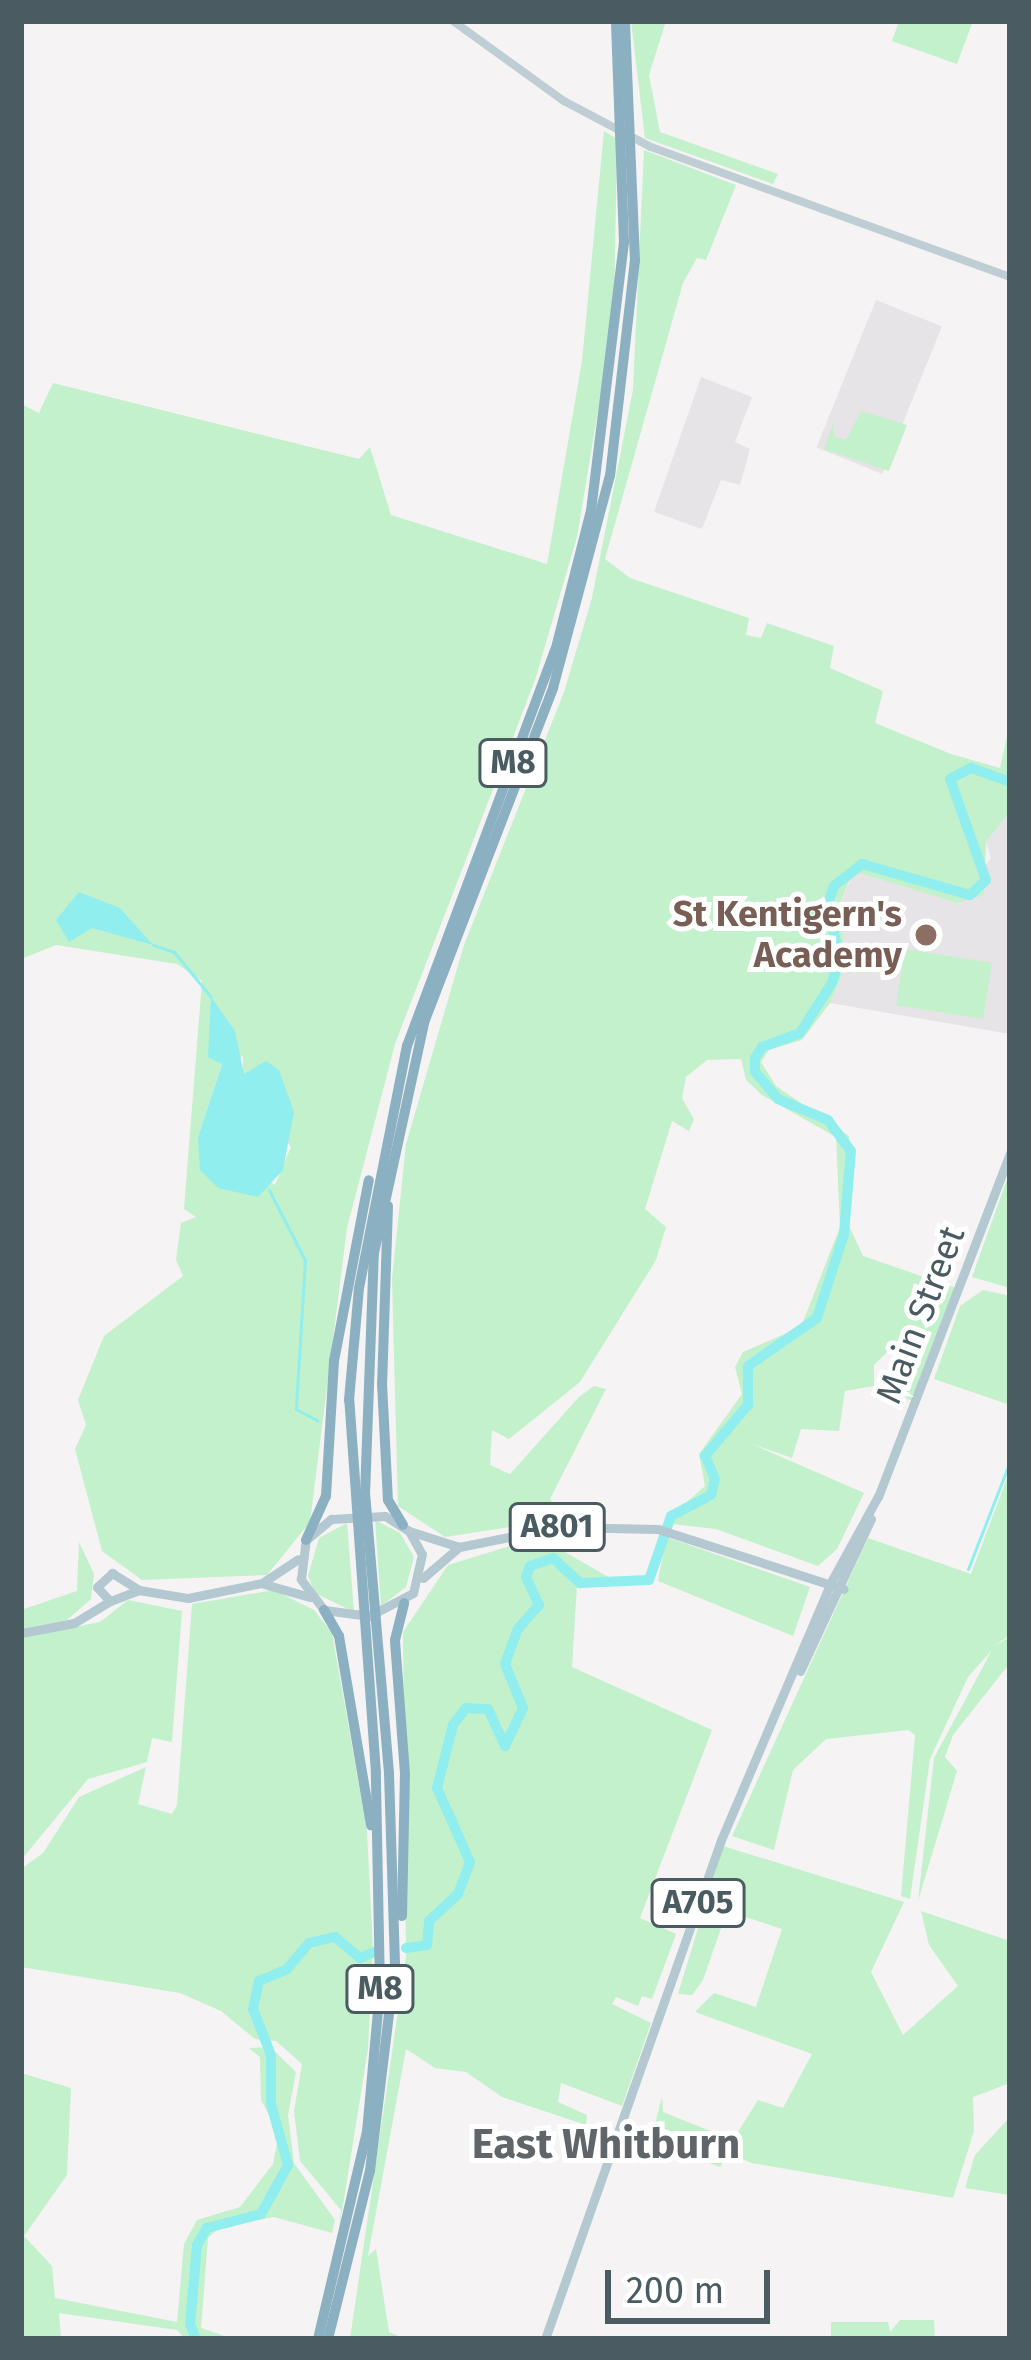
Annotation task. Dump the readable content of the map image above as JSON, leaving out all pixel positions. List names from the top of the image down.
{
  "streets": {
    "highway": ["M8"],
    "main road": ["Main Street", "A801", "A705"]
  },
  "crossings": [
    ["M8", "A801"],
    ["Main Street", "A801"]
  ],
  "districts": ["East Whitburn"],
  "places": ["St Kentigern's Academy"],
  "scale_bar": "200 m"
}
